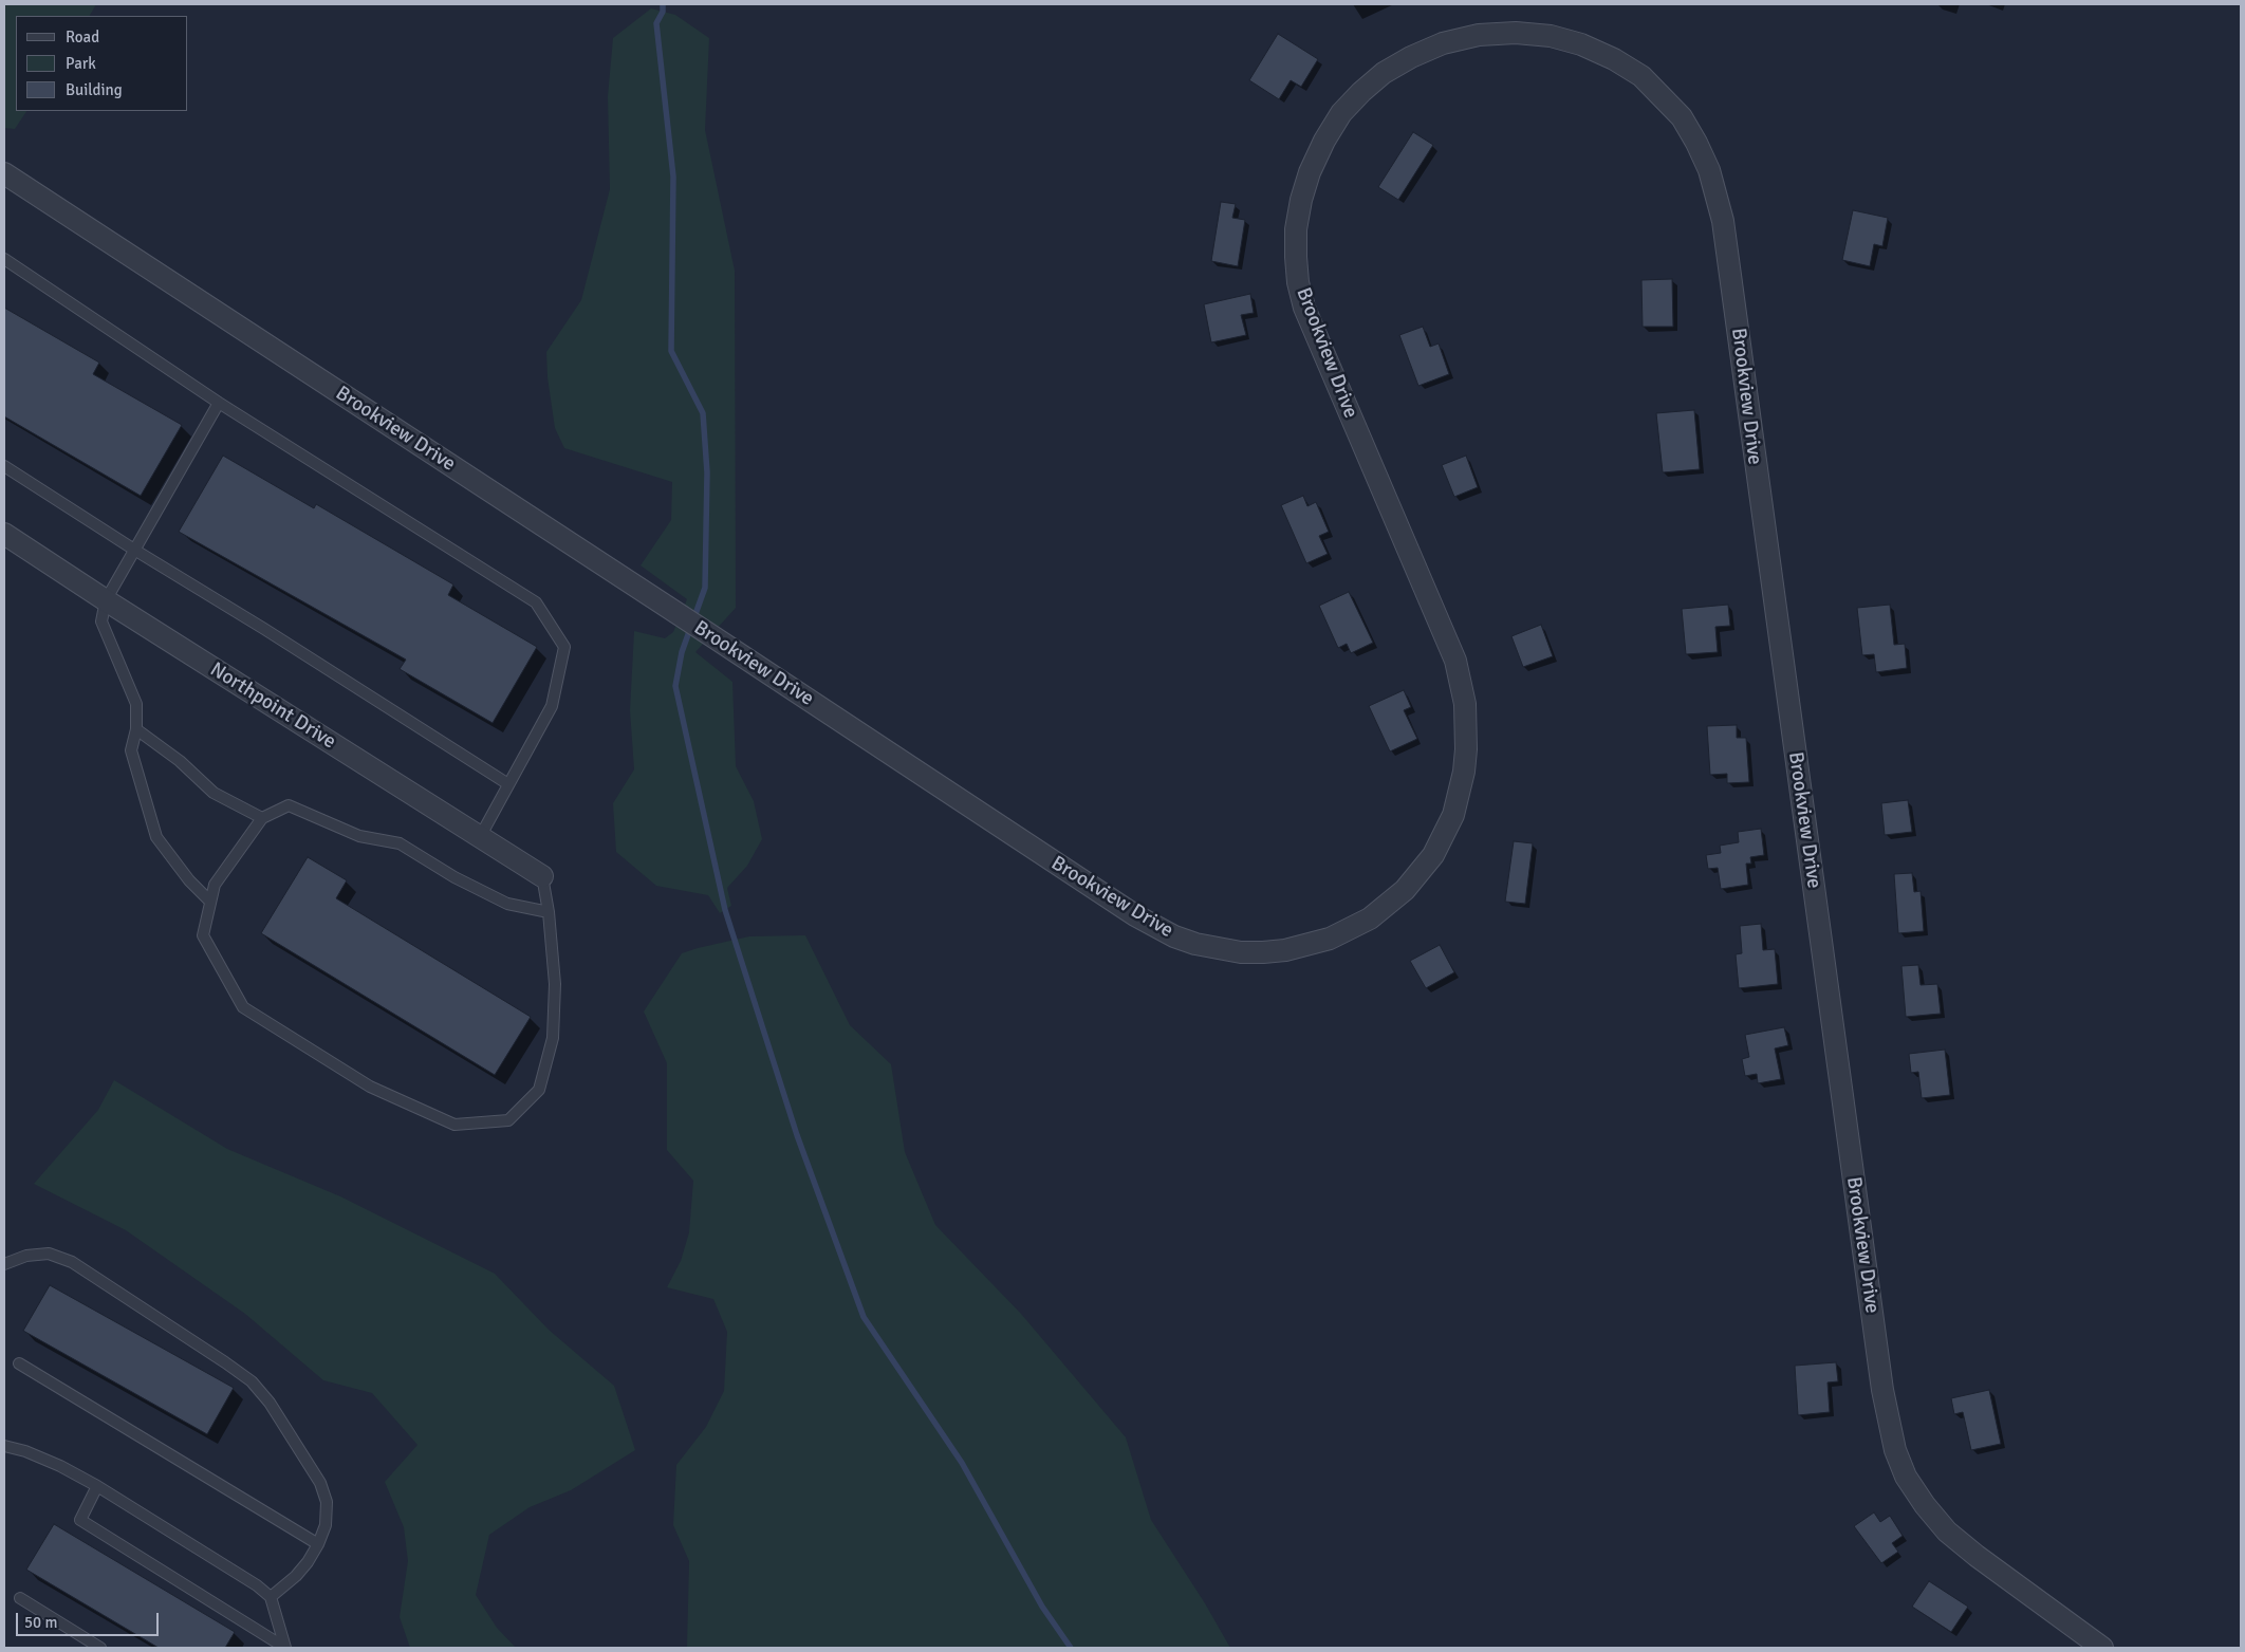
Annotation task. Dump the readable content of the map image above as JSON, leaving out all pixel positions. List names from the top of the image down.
{
  "streets": {
    "street": ["Brookview Drive", "Northpoint Drive"]
  },
  "legend": ["Road", "Park", "Building"],
  "scale_bar": "50 m"
}
